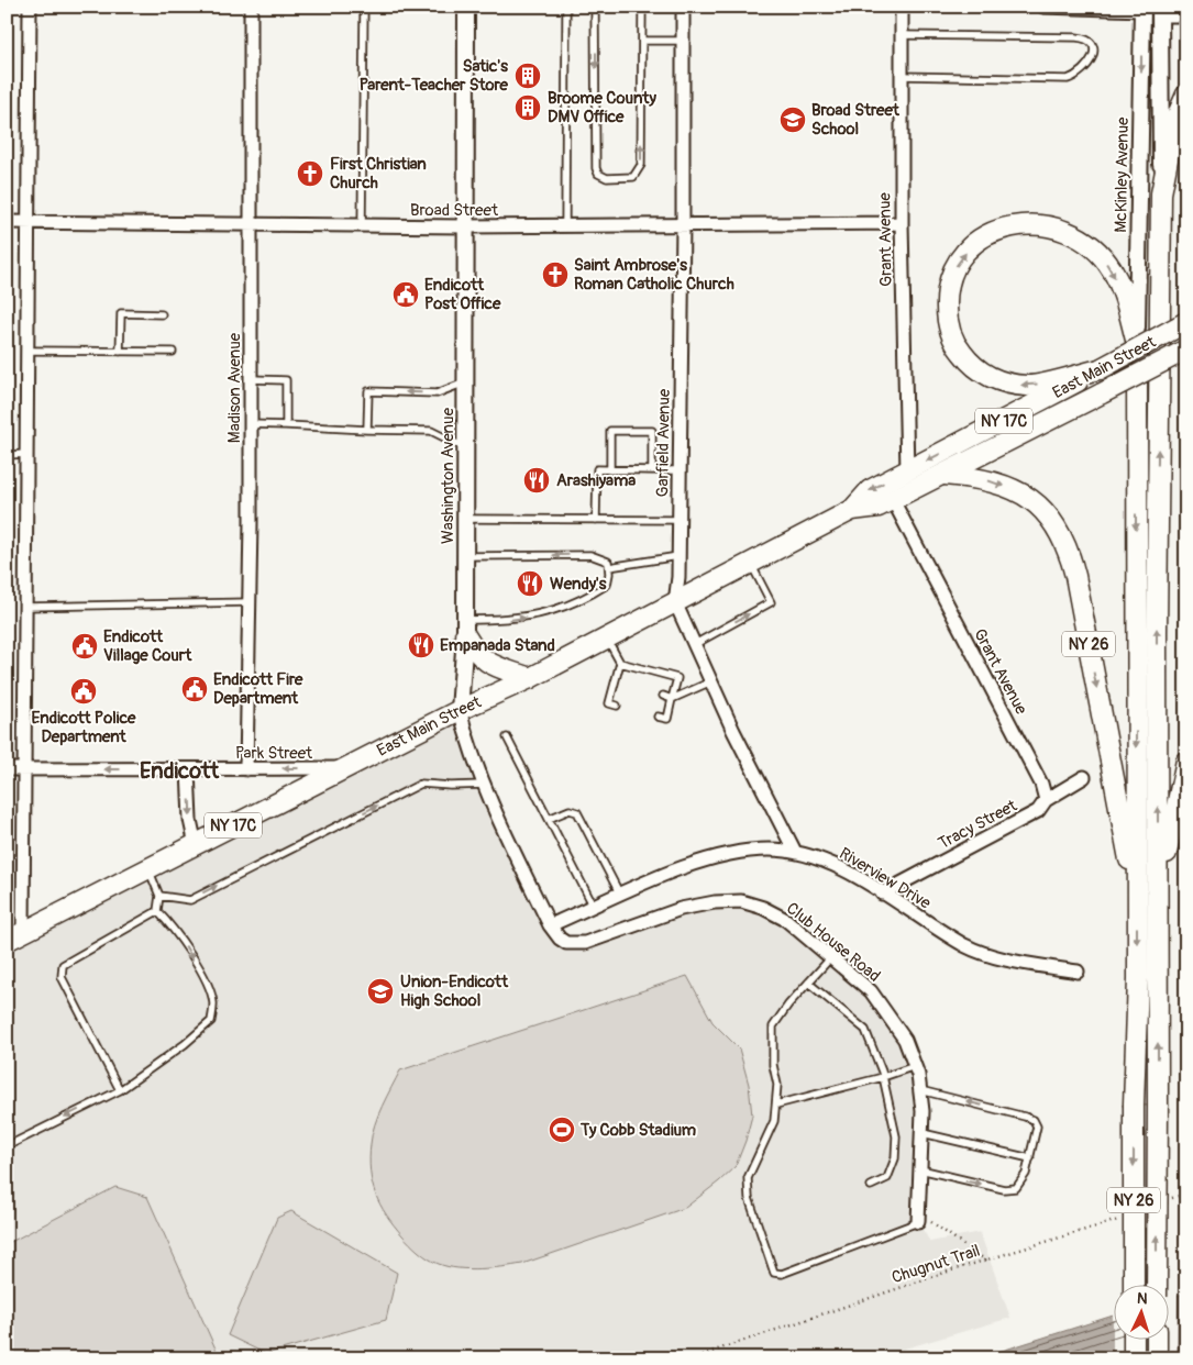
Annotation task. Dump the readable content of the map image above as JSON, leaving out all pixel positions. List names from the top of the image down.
{
  "streets": {
    "main road": ["East Main Street", "NY 17C", "NY 26"],
    "street": [
      "McKinley Avenue",
      "Broad Street",
      "Grant Avenue",
      "Madison Avenue",
      "Garfield Avenue",
      "Washington Avenue",
      "Park Street",
      "Tracy Street",
      "Riverview Drive",
      "Club House Road"
    ],
    "path": ["Chugnut Trail"]
  },
  "crossings": [
    ["Broad Street", "Grant Avenue"],
    ["Broad Street", "Madison Avenue"],
    ["Broad Street", "Garfield Avenue"],
    ["Broad Street", "Washington Avenue"],
    ["Grant Avenue", "East Main Street"],
    ["Grant Avenue", "Tracy Street"],
    ["East Main Street", "Garfield Avenue"],
    ["East Main Street", "Washington Avenue"],
    ["East Main Street", "NY 26"],
    ["East Main Street", "Park Street"],
    ["Madison Avenue", "Park Street"],
    ["Garfield Avenue", "Riverview Drive"],
    ["Washington Avenue", "Riverview Drive"],
    ["Washington Avenue", "Club House Road"],
    ["Tracy Street", "Riverview Drive"],
    ["Riverview Drive", "Club House Road"]
  ],
  "one_way": ["Park Street"],
  "districts": ["Endicott"],
  "places": {
    "building": ["Satic's Parent-Teacher Store", "Broome County DMV Office"],
    "school or university": ["Broad Street School", "Union-Endicott High School"],
    "church": ["First Christian Church", "Saint Ambrose's Roman Catholic Church"],
    "public building": [
      "Endicott Post Office",
      "Endicott Village Court",
      "Endicott Fire Department",
      "Endicott Police Department"
    ],
    "restaurant": ["Arashiyama", "Wendy's", "Empanada Stand"],
    "sports": ["Ty Cobb Stadium"]
  },
  "north": "top"
}
